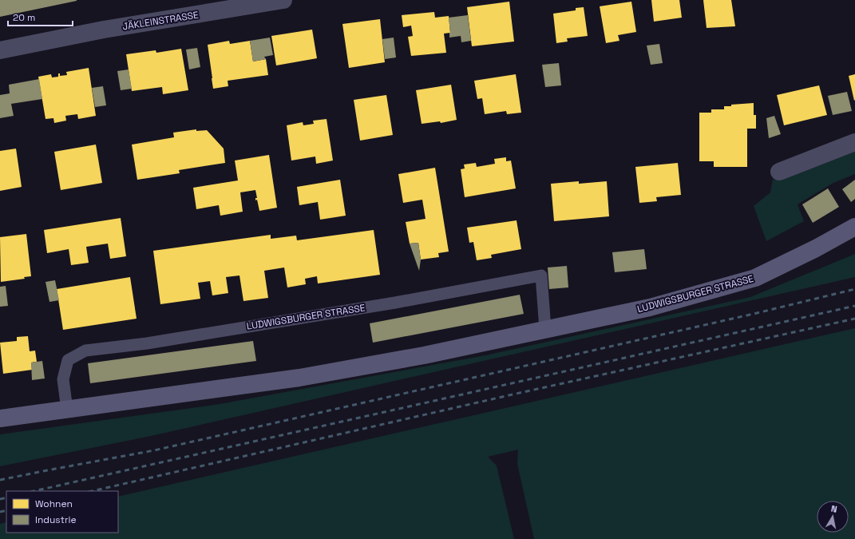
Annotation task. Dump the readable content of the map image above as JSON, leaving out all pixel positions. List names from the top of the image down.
{
  "streets": {
    "main road": ["LUDWIGSBURGER STRASSE"],
    "street": ["JÄKLEINSTRASSE"]
  },
  "legend": ["Wohnen", "Industrie"],
  "scale_bar": "20 m",
  "north": "top"
}
